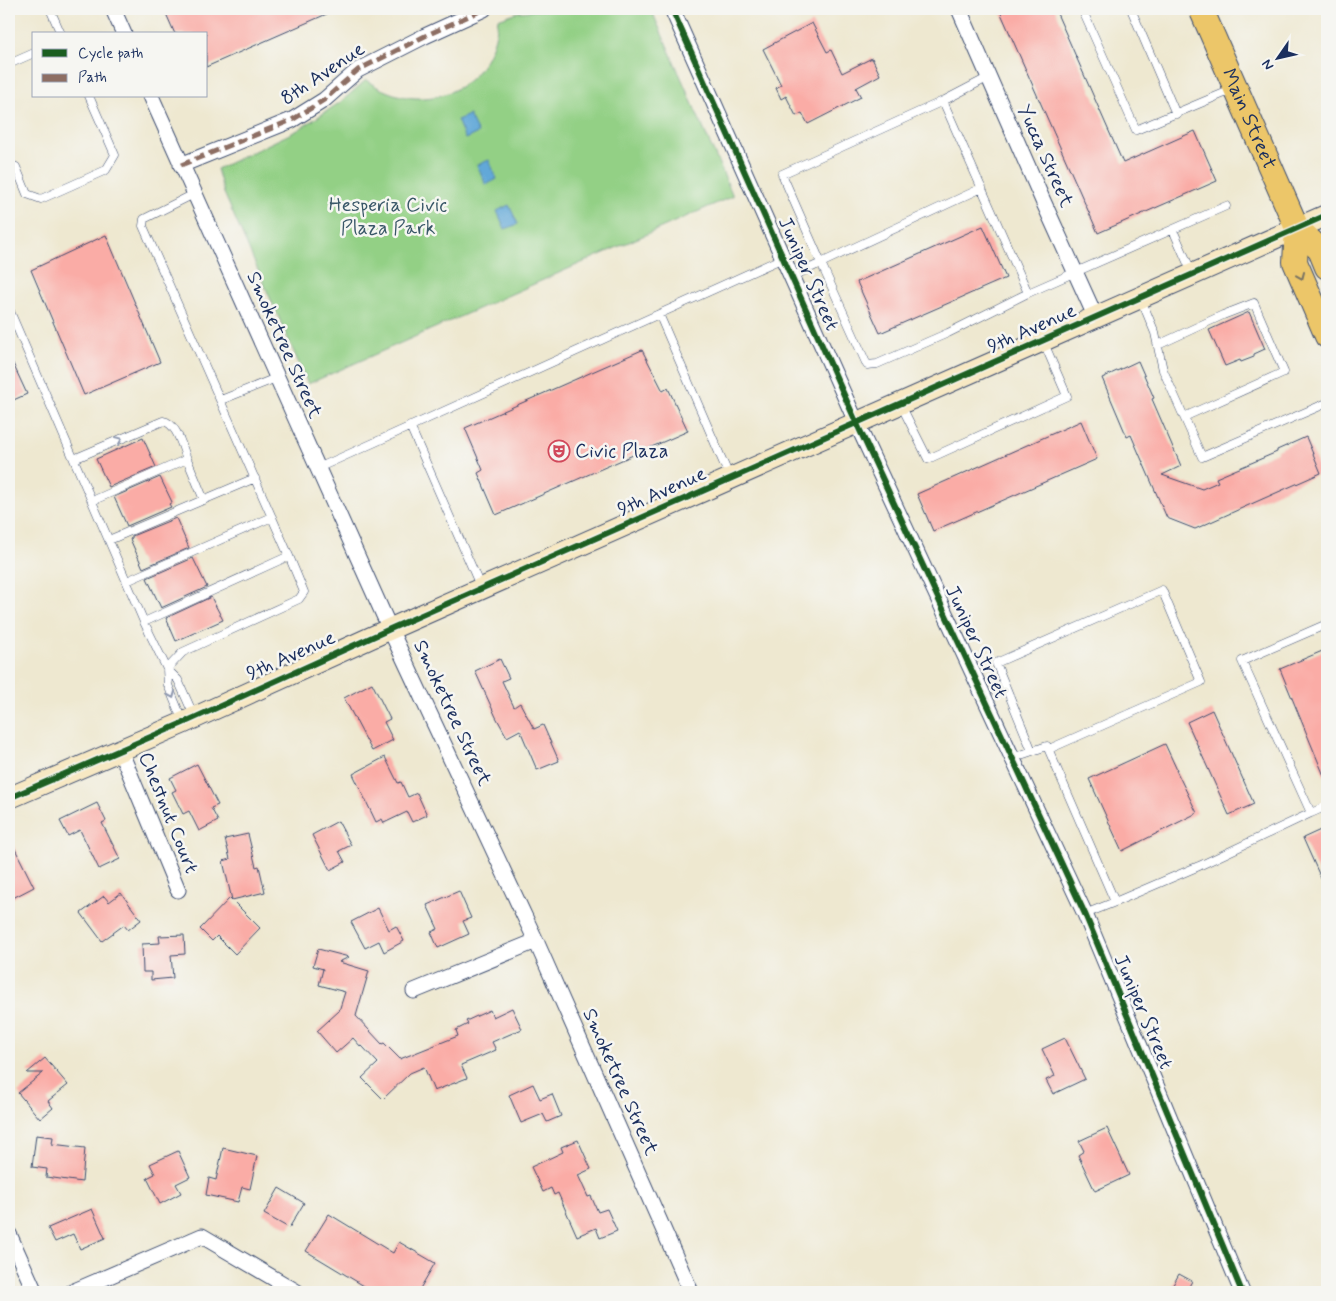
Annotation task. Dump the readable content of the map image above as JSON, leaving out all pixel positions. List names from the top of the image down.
{
  "streets": {
    "main road": ["Main Street"],
    "street": [
      "8th Avenue",
      "Yucca Street",
      "Juniper Street",
      "9th Avenue",
      "Smoketree Street",
      "Chestnut Court"
    ]
  },
  "crossings": [
    ["8th Avenue", "Smoketree Street"],
    ["Main Street", "9th Avenue"],
    ["Yucca Street", "9th Avenue"],
    ["Juniper Street", "9th Avenue"],
    ["9th Avenue", "Smoketree Street"],
    ["9th Avenue", "Chestnut Court"]
  ],
  "parks": ["Hesperia Civic Plaza Park"],
  "places": {
    "theatre": ["Civic Plaza"]
  },
  "legend": ["Cycle path", "Path"],
  "north": "bottom left"
}
